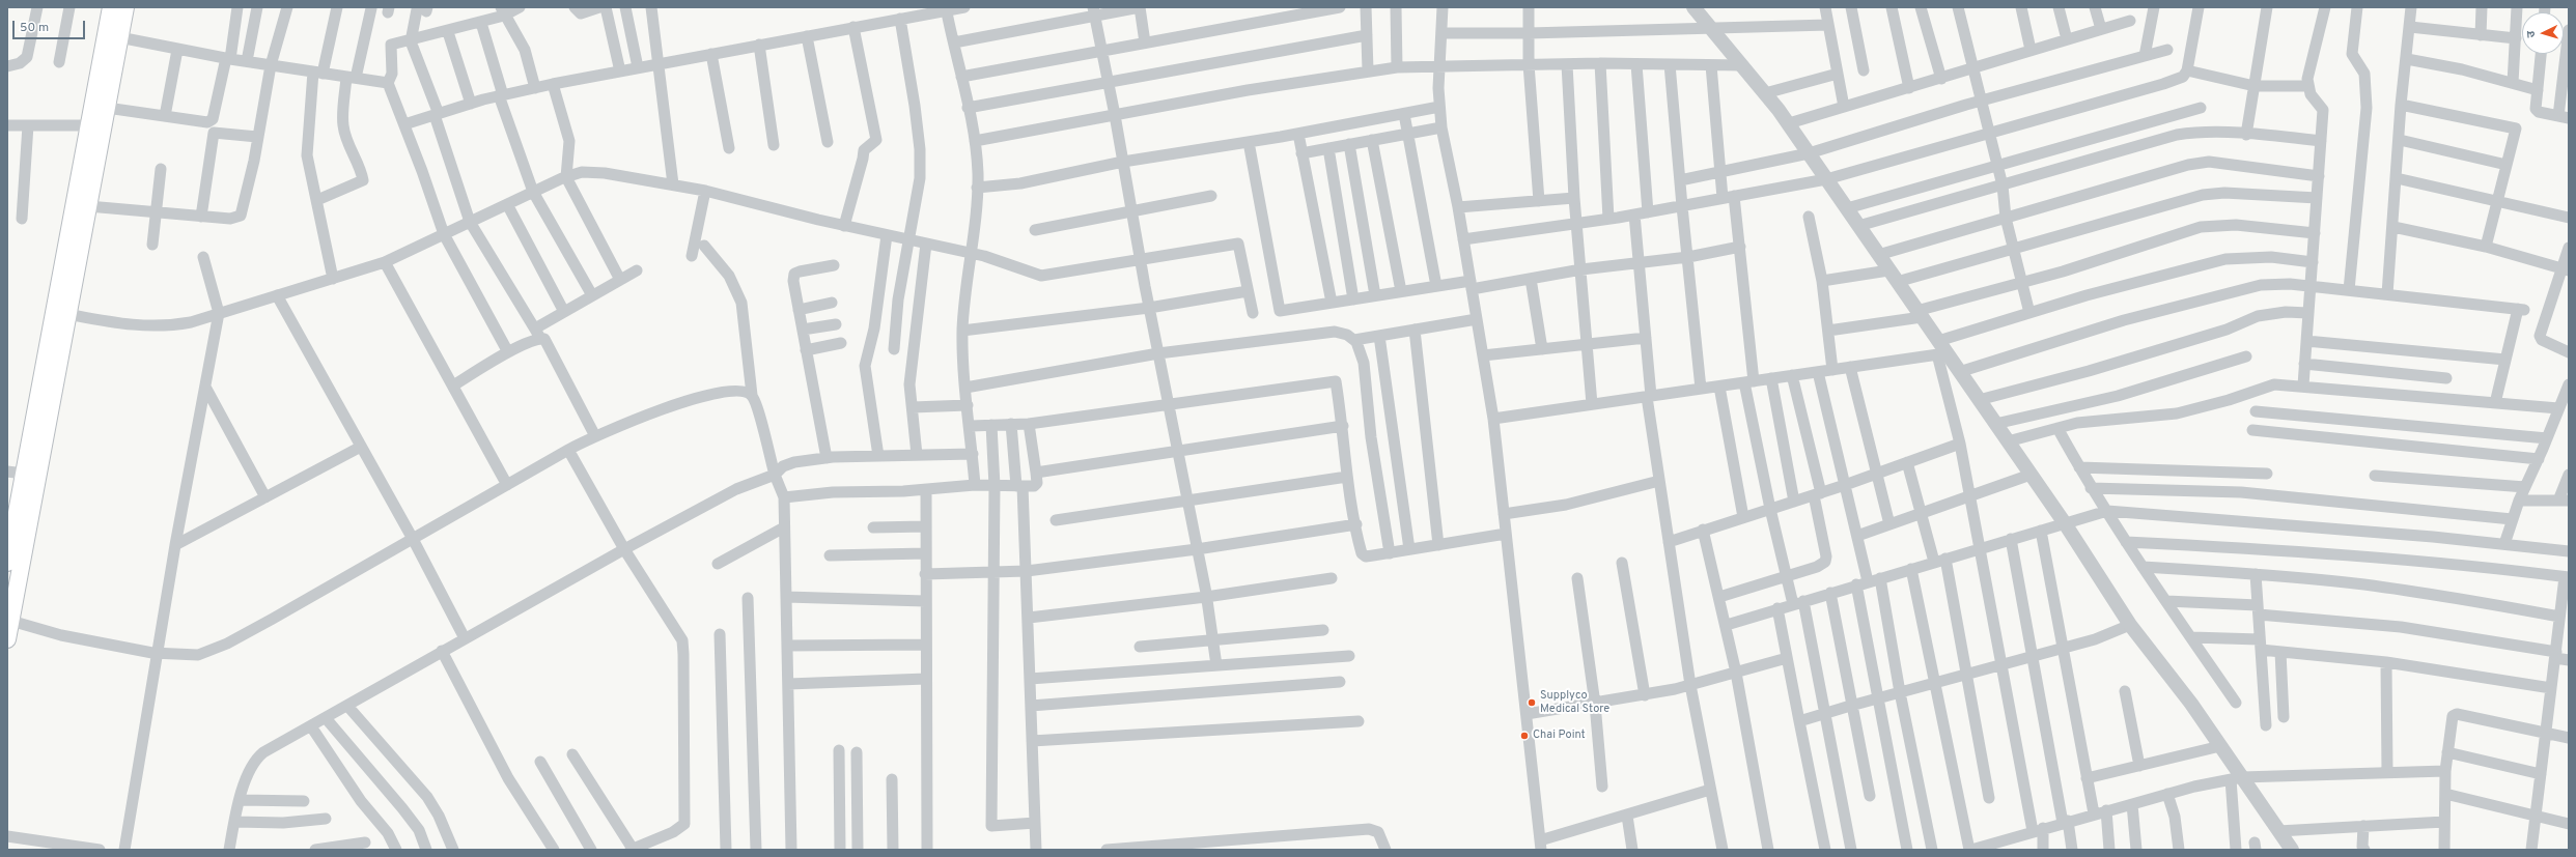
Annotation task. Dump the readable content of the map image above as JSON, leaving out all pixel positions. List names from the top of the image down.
{
  "places": ["Supplyco Medical Store", "Chai Point"],
  "scale_bar": "50 m",
  "north": "left"
}
